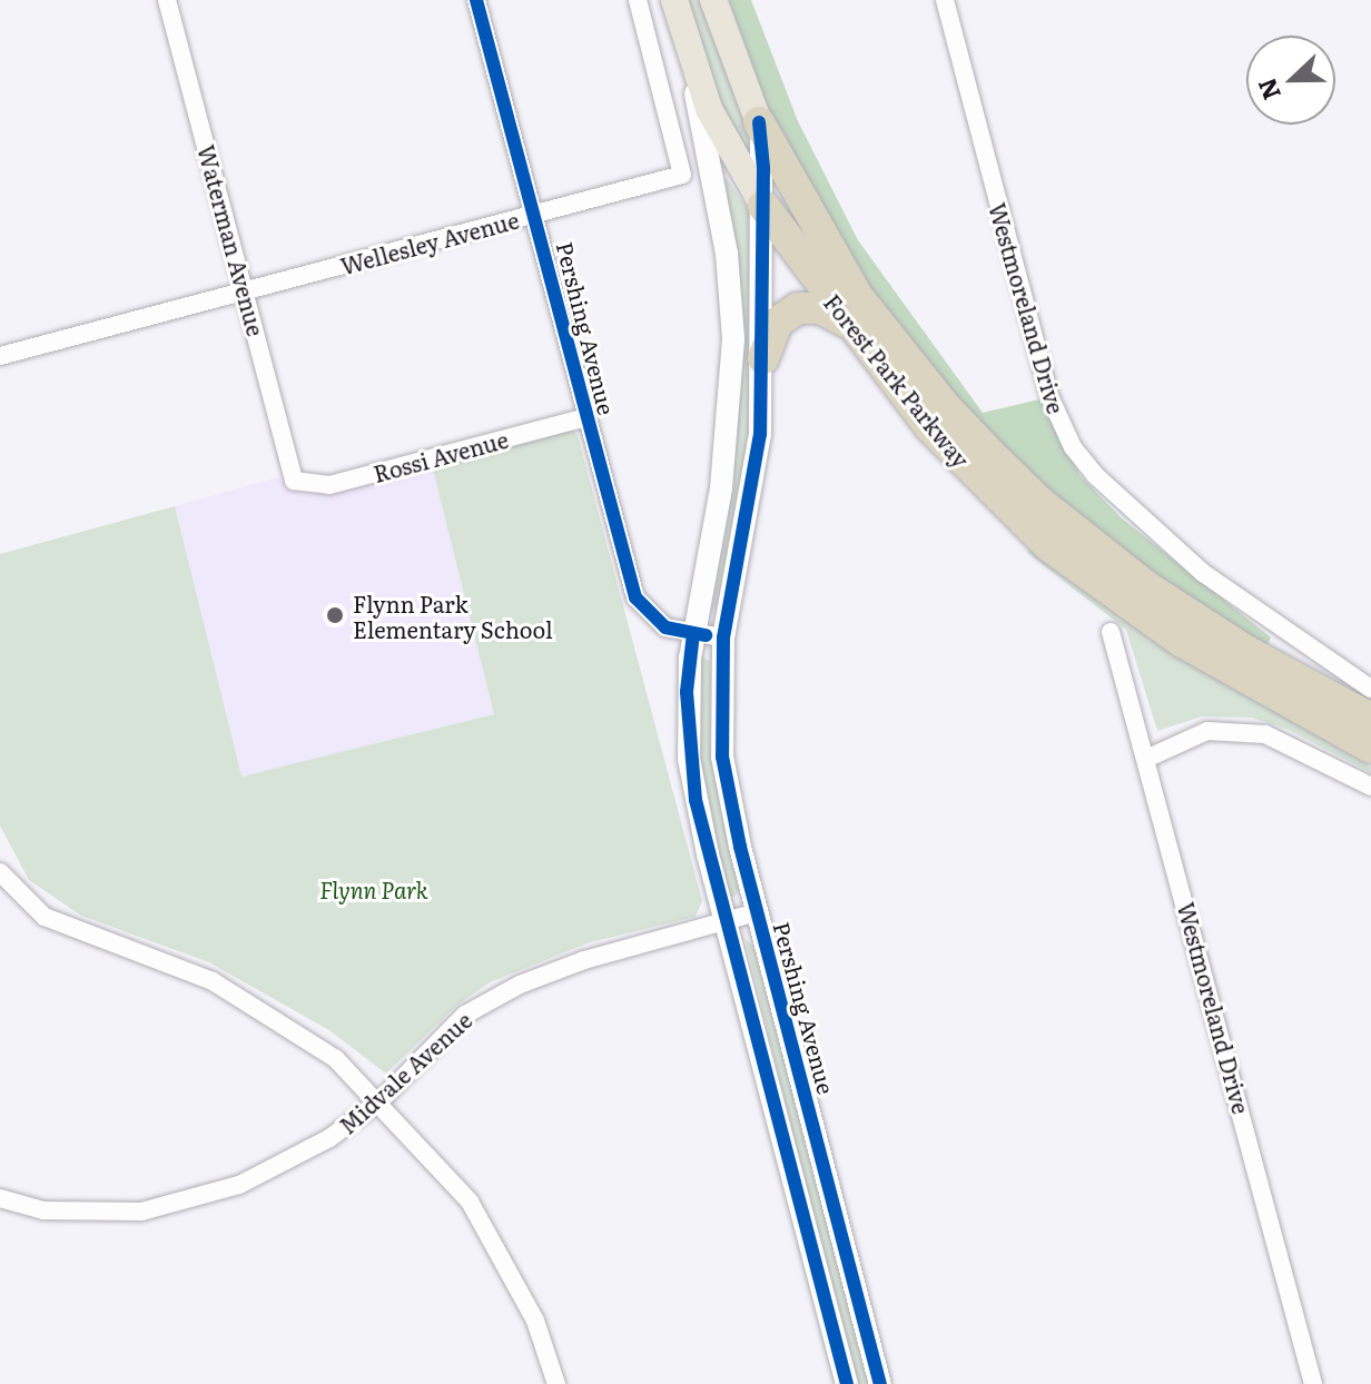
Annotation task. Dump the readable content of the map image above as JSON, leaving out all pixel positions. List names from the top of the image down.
{
  "streets": {
    "highway": ["Forest Park Parkway"],
    "street": [
      "Waterman Avenue",
      "Wellesley Avenue",
      "Westmoreland Drive",
      "Pershing Avenue",
      "Rossi Avenue",
      "Midvale Avenue"
    ]
  },
  "crossings": [
    ["Waterman Avenue", "Wellesley Avenue"],
    ["Waterman Avenue", "Rossi Avenue"],
    ["Wellesley Avenue", "Pershing Avenue"],
    ["Pershing Avenue", "Forest Park Parkway"],
    ["Pershing Avenue", "Rossi Avenue"],
    ["Pershing Avenue", "Midvale Avenue"]
  ],
  "parks": ["Flynn Park"],
  "places": ["Flynn Park Elementary School"],
  "north": "left"
}
